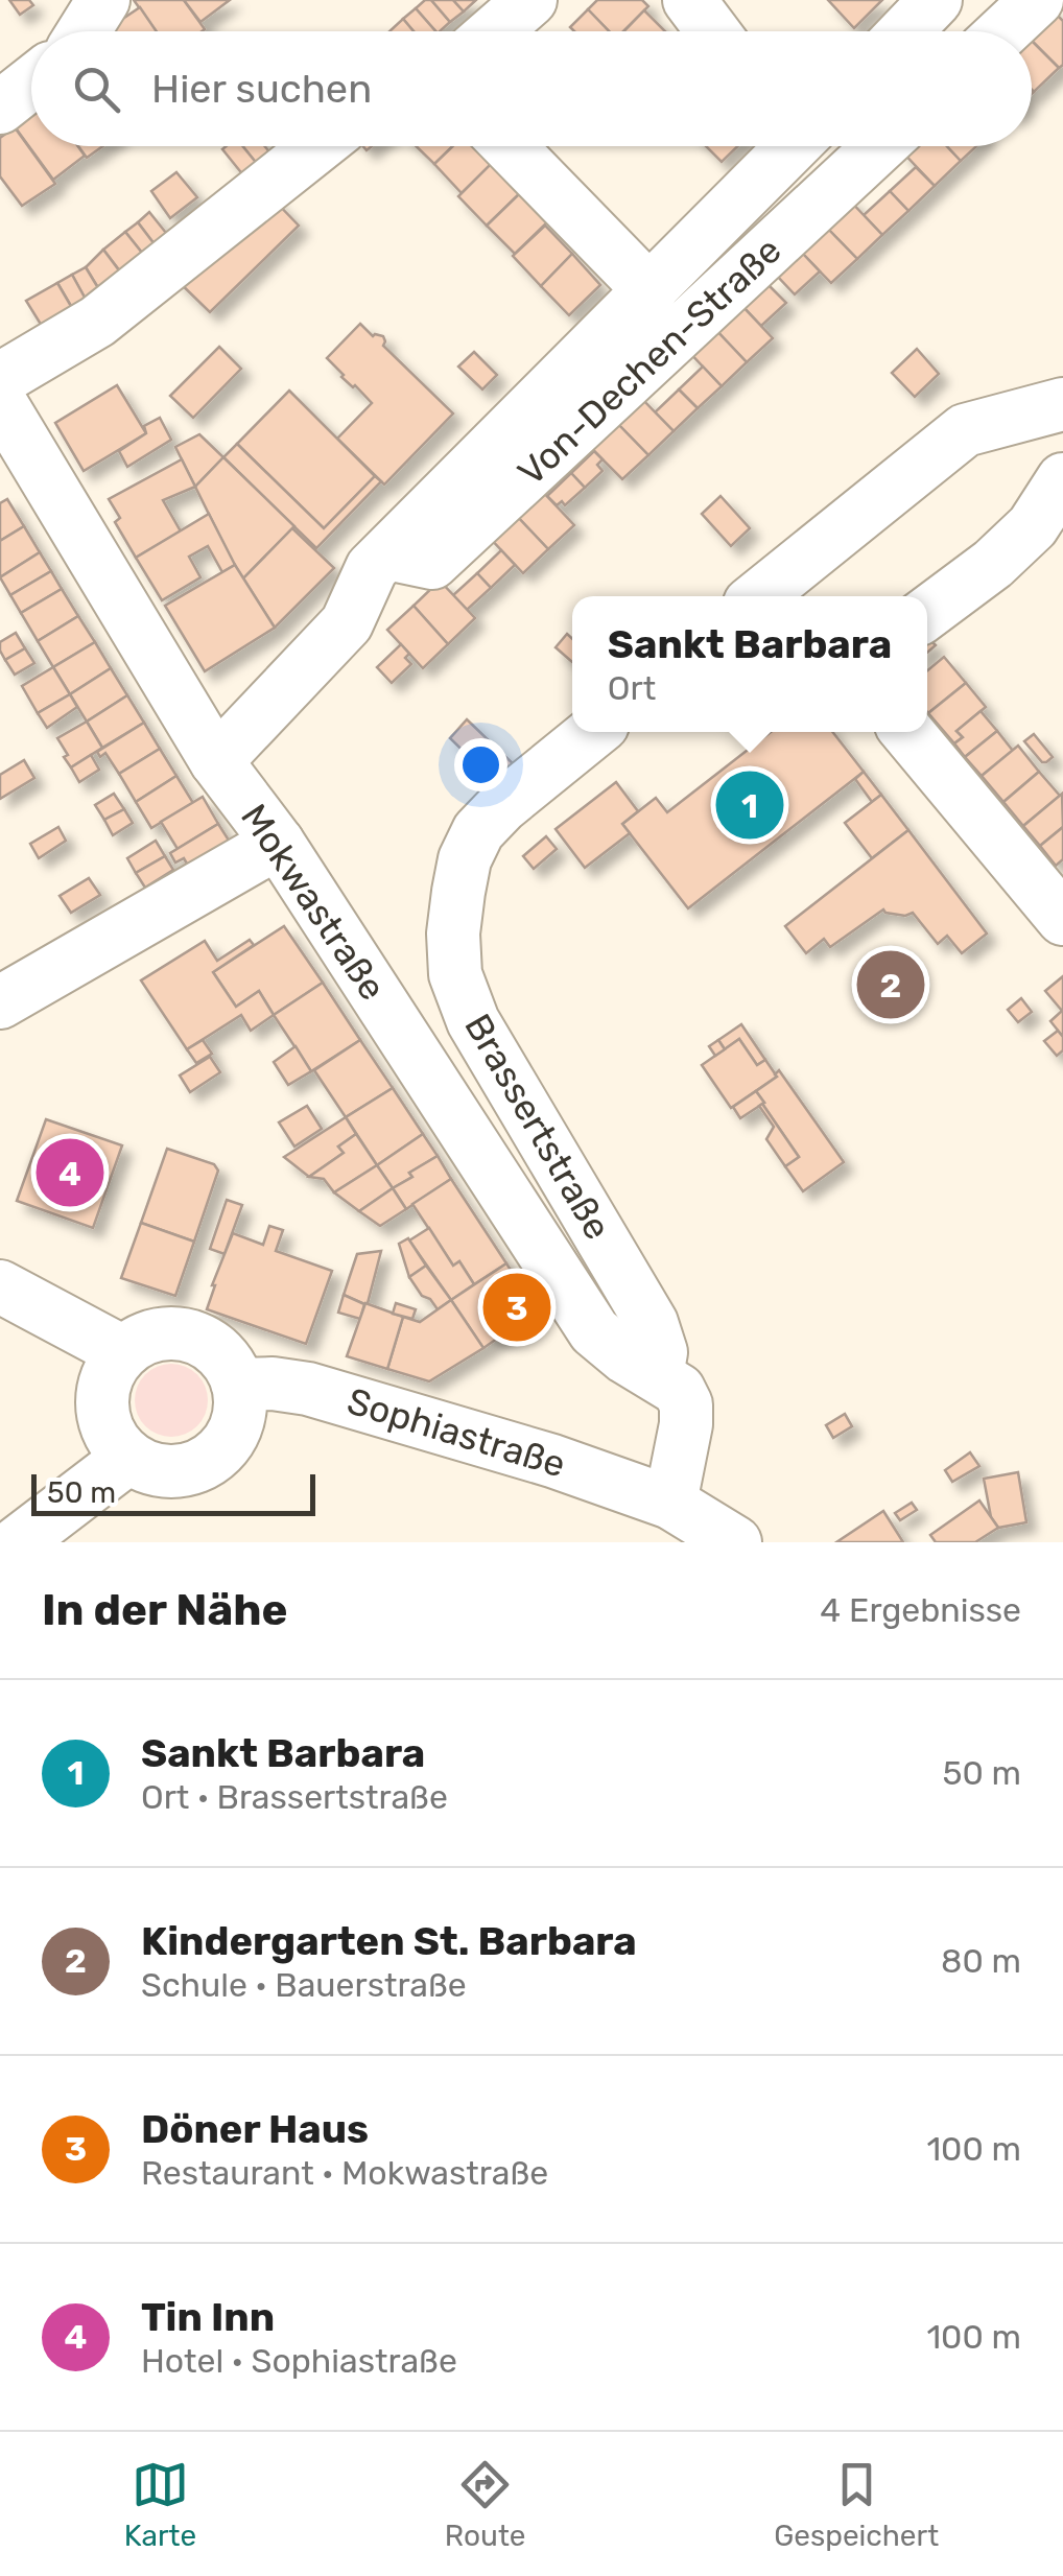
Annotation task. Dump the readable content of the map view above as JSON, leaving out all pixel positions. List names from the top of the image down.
{
  "streets": {
    "street": [
      "Von-Dechen-Straße",
      "Mokwastraße",
      "Brassertstraße",
      "Sophiastraße"
    ]
  },
  "crossings": [
    ["Von-Dechen-Straße", "Mokwastraße"],
    ["Mokwastraße", "Brassertstraße"],
    ["Brassertstraße", "Sophiastraße"]
  ],
  "scale_bar": "50 m",
  "page": {
    "search": "Hier suchen",
    "popup": ["Sankt Barbara", "Ort"],
    "pins": [
      "1",
      "2",
      "4",
      "3"
    ],
    "scale": "50 m",
    "heading": ["In der Nähe", "4 Ergebnisse"],
    "list": [
      {
        "mark": "1",
        "name": "Sankt Barbara",
        "note": "Ort · Brassertstraße",
        "value": "50 m"
      },
      {
        "mark": "2",
        "name": "Kindergarten St. Barbara",
        "note": "Schule · Bauerstraße",
        "value": "80 m"
      },
      {
        "mark": "3",
        "name": "Döner Haus",
        "note": "Restaurant · Mokwastraße",
        "value": "100 m"
      },
      {
        "mark": "4",
        "name": "Tin Inn",
        "note": "Hotel · Sophiastraße",
        "value": "100 m"
      }
    ],
    "nav": ["Karte", "Route", "Gespeichert"]
  }
}
